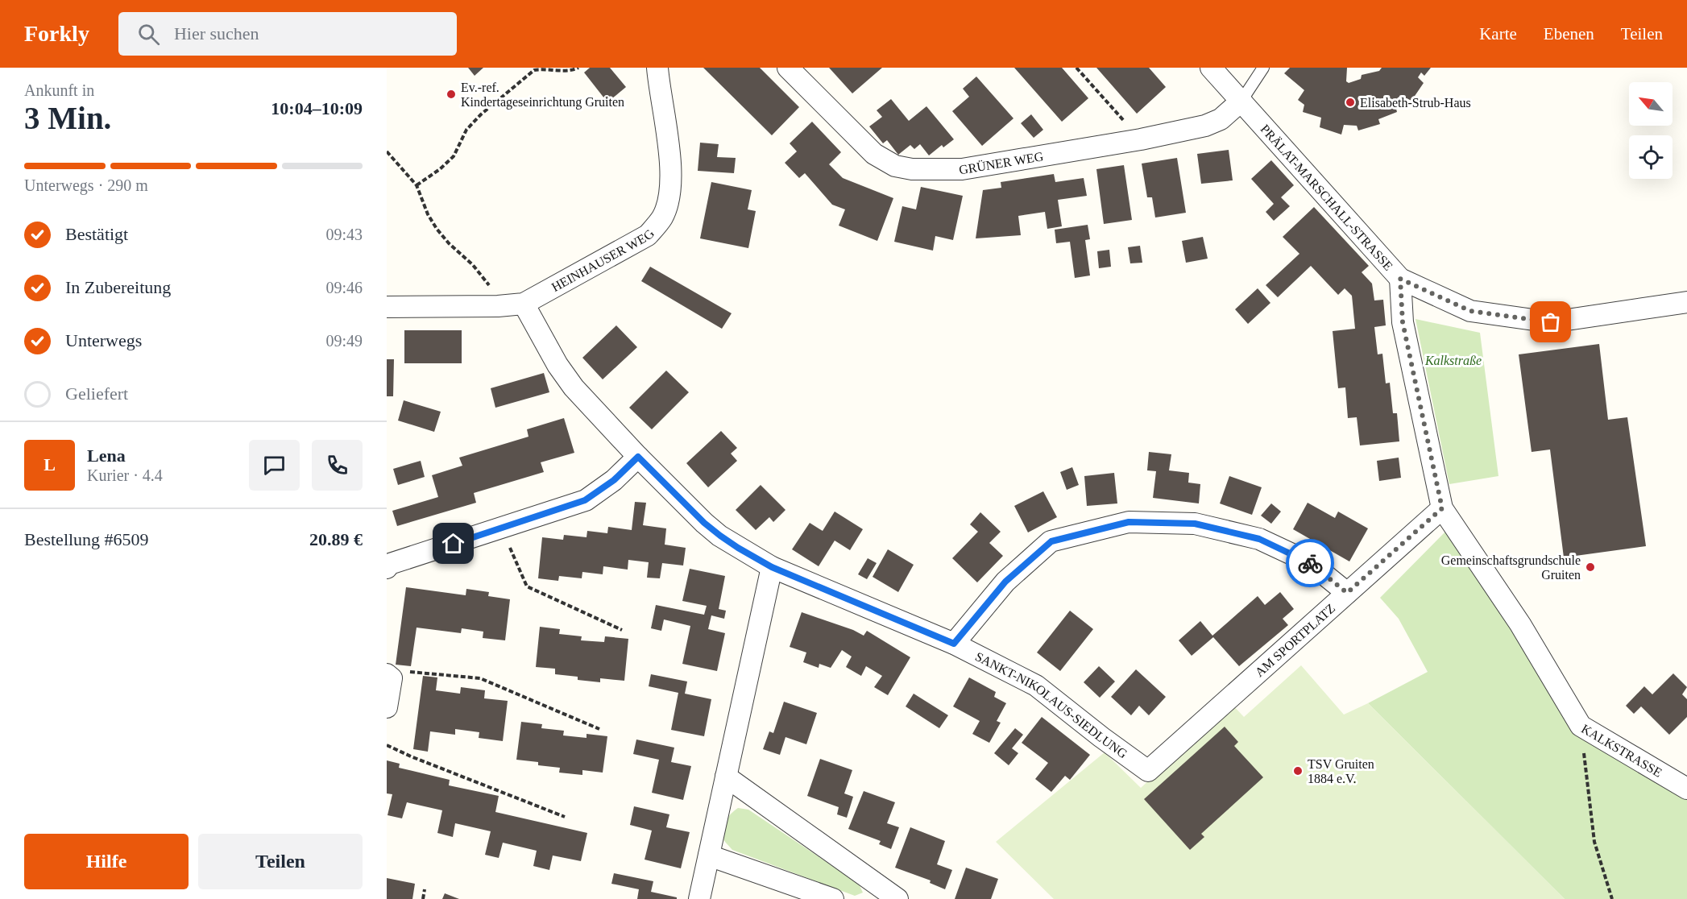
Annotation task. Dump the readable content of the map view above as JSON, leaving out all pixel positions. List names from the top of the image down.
{
  "streets": {
    "street": [
      "GRÜNER WEG",
      "PRÄLAT-MARSCHALL-STRASSE",
      "HEINHAUSER WEG",
      "AM SPORTPLATZ",
      "SANKT-NIKOLAUS-SIEDLUNG",
      "KALKSTRASSE"
    ]
  },
  "crossings": [
    ["GRÜNER WEG", "PRÄLAT-MARSCHALL-STRASSE"],
    ["PRÄLAT-MARSCHALL-STRASSE", "KALKSTRASSE"],
    ["HEINHAUSER WEG", "SANKT-NIKOLAUS-SIEDLUNG"],
    ["AM SPORTPLATZ", "SANKT-NIKOLAUS-SIEDLUNG"],
    ["AM SPORTPLATZ", "KALKSTRASSE"]
  ],
  "parks": ["Kalkstraße"],
  "places": [
    "Ev.-ref. Kindertageseinrichtung Gruiten",
    "Elisabeth-Strub-Haus",
    "Gemeinschaftsgrundschule Gruiten",
    "TSV Gruiten 1884 e.V."
  ],
  "north": "top left",
  "page": {
    "header": "Forkly",
    "search": "Hier suchen",
    "nav": ["Karte", "Ebenen", "Teilen"],
    "heading": ["3 Min.", "Ankunft in", "10:04–10:09"],
    "panel": [
      "Lena",
      "Kurier · 4.4",
      "Bestellung #6509",
      "20.89 €"
    ],
    "bar": "Unterwegs · 290 m",
    "list": [
      ["Bestätigt", "09:43"],
      ["In Zubereitung", "09:46"],
      ["Unterwegs", "09:49"],
      "Geliefert"
    ],
    "round": "L",
    "buttons": ["Hilfe", "Teilen"]
  }
}
